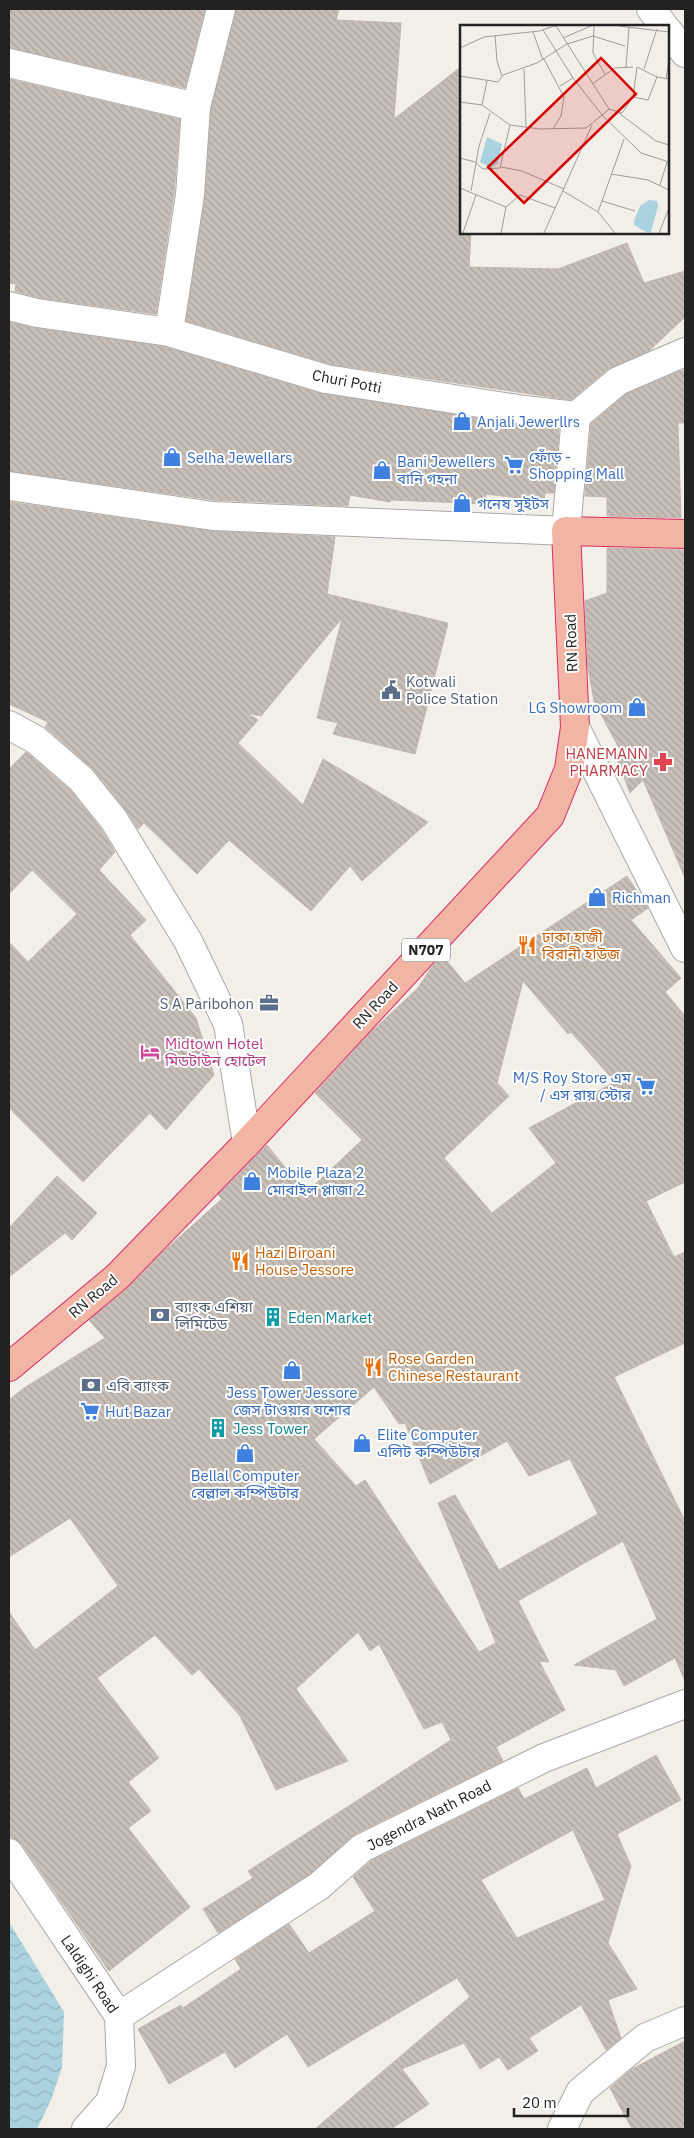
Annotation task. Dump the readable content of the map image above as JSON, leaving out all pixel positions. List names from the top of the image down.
{
  "streets": {
    "highway": ["RN Road", "N707"],
    "street": ["Churi Potti", "Jogendra Nath Road", "Laldighi Road"]
  },
  "crossings": [
    ["Jogendra Nath Road", "Laldighi Road"]
  ],
  "places": {
    "shop": [
      "Anjali Jewerllrs",
      "Selha Jewellars",
      "Bani Jewellers বানি গহনা",
      "গনেষ সুইটস",
      "LG Showroom",
      "Richman",
      "Mobile Plaza 2 মোবাইল প্লাজা 2",
      "Jess Tower Jessore জেস টাওয়ার যশোর",
      "Elite Computer এলিট কম্পিউটার",
      "Bellal Computer বেল্লাল কম্পিউটার"
    ],
    "supermarket": ["ফোঁড় - Shopping Mall", "M/S Roy Store এম / এস রায় স্টোর", "Hut Bazar"],
    "public building": ["Kotwali Police Station"],
    "pharmacy": ["HANEMANN PHARMACY"],
    "restaurant": ["ঢাকা হাজী বিরানী হাউজ", "Hazi Biroani House Jessore", "Rose Garden Chinese Restaurant"],
    "office": ["S A Paribohon"],
    "hotel": ["Midtown Hotel মিডটাউন হোটেল"],
    "bank": ["ব্যাংক এশিয়া লিমিটেড", "এবি ব্যাংক"],
    "building": ["Eden Market", "Jess Tower"]
  },
  "scale_bar": "20 m"
}
